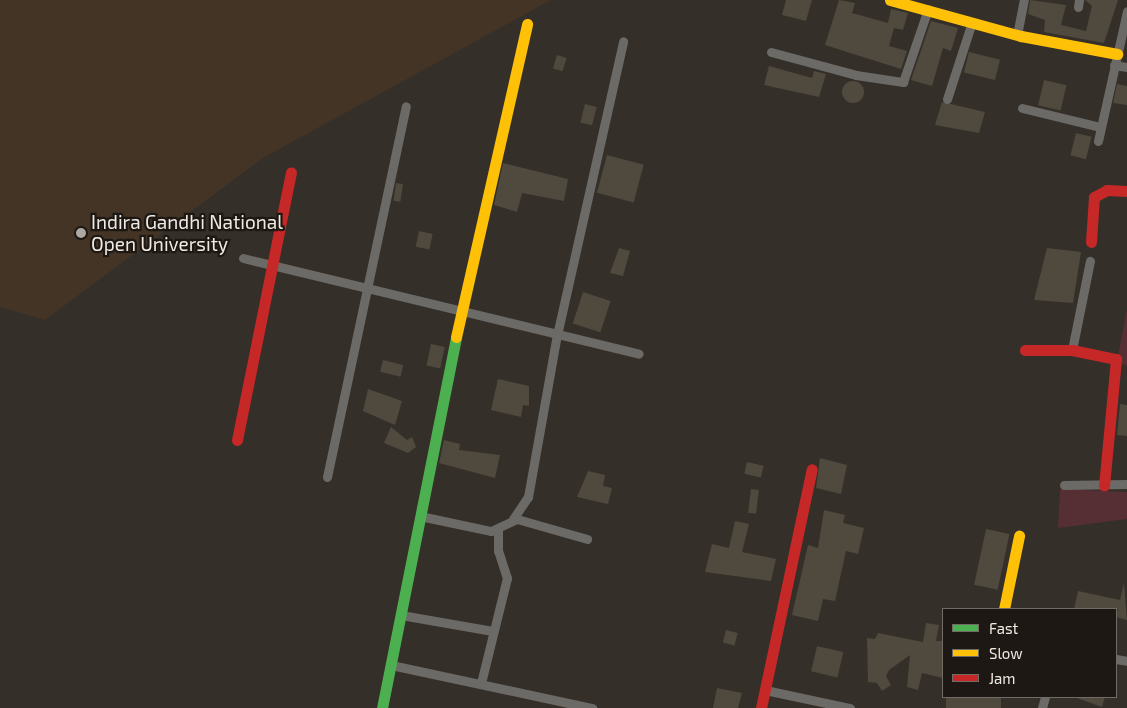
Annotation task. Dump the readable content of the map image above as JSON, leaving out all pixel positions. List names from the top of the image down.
{
  "places": ["Indira Gandhi National Open University"],
  "legend": ["Fast", "Slow", "Jam"]
}
